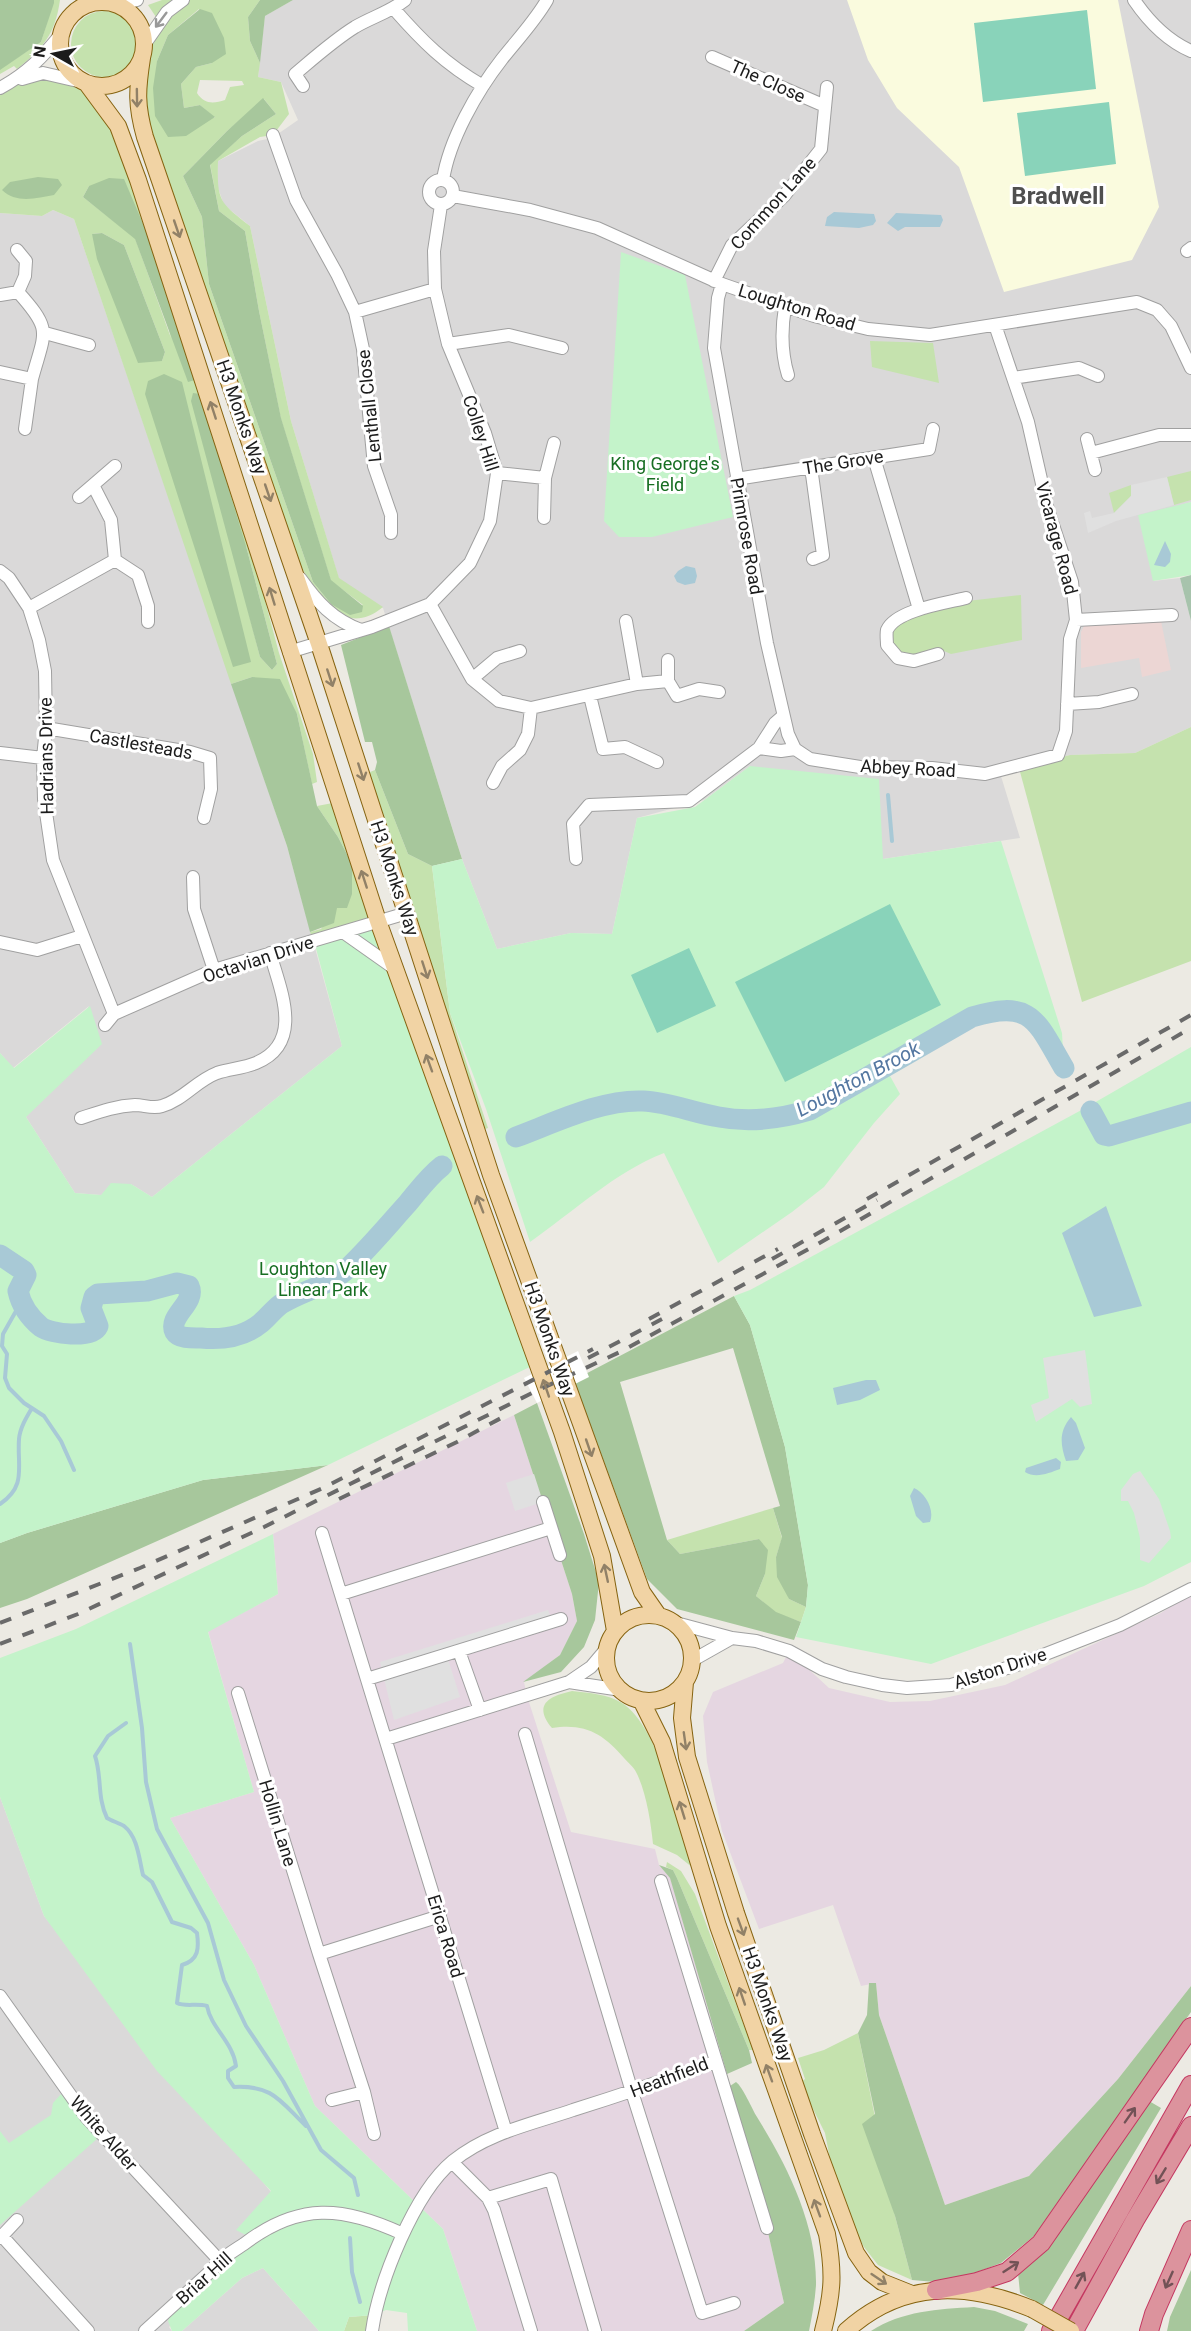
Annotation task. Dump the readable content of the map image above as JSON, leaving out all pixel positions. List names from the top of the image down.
{
  "streets": {
    "main road": ["H3 Monks Way"],
    "street": [
      "The Close",
      "Common Lane",
      "Loughton Road",
      "Lenthall Close",
      "Colley Hill",
      "The Grove",
      "Primrose Road",
      "Vicarage Road",
      "Castlesteads",
      "Hadrians Drive",
      "Abbey Road",
      "Octavian Drive",
      "Alston Drive",
      "Hollin Lane",
      "Erica Road",
      "Heathfield",
      "White Alder",
      "Briar Hill"
    ]
  },
  "crossings": [
    ["The Close", "Common Lane"],
    ["Common Lane", "Loughton Road"],
    ["Common Lane", "Primrose Road"],
    ["Loughton Road", "Colley Hill"],
    ["Loughton Road", "Primrose Road"],
    ["Loughton Road", "Vicarage Road"],
    ["H3 Monks Way", "Colley Hill"],
    ["H3 Monks Way", "Octavian Drive"],
    ["H3 Monks Way", "Alston Drive"],
    ["The Grove", "Primrose Road"],
    ["Primrose Road", "Abbey Road"],
    ["Vicarage Road", "Abbey Road"],
    ["Castlesteads", "Hadrians Drive"],
    ["Hadrians Drive", "Octavian Drive"],
    ["Erica Road", "Heathfield"],
    ["Heathfield", "Briar Hill"],
    ["White Alder", "Briar Hill"]
  ],
  "districts": ["Bradwell"],
  "water": ["Loughton Brook"],
  "parks": ["King George's Field", "Loughton Valley Linear Park"],
  "north": "left"
}
